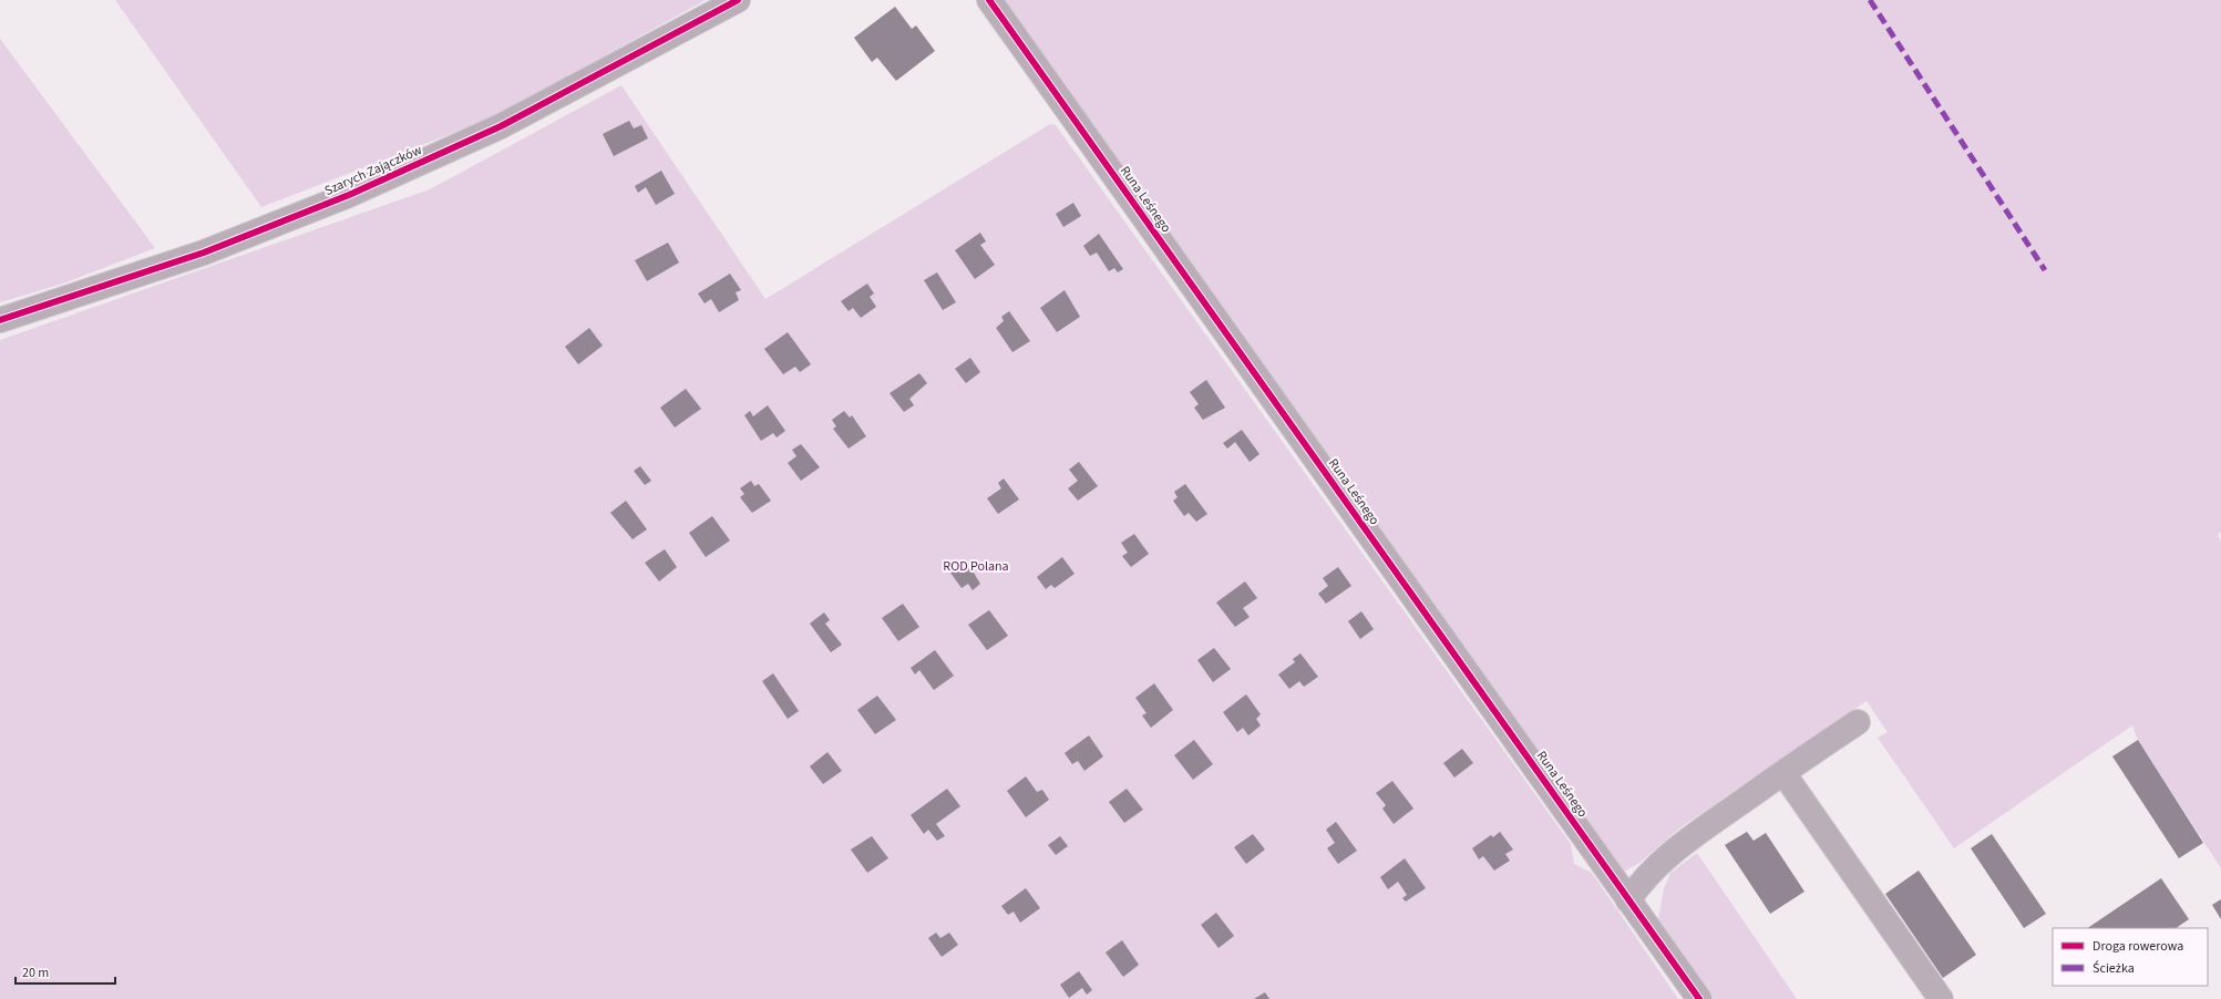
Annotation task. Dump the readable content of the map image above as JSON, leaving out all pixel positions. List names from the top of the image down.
{
  "streets": {
    "street": ["Szarych Zajączków", "Runa Leśnego"]
  },
  "parks": ["ROD Polana"],
  "legend": ["Droga rowerowa", "Ścieżka"],
  "scale_bar": "20 m"
}
